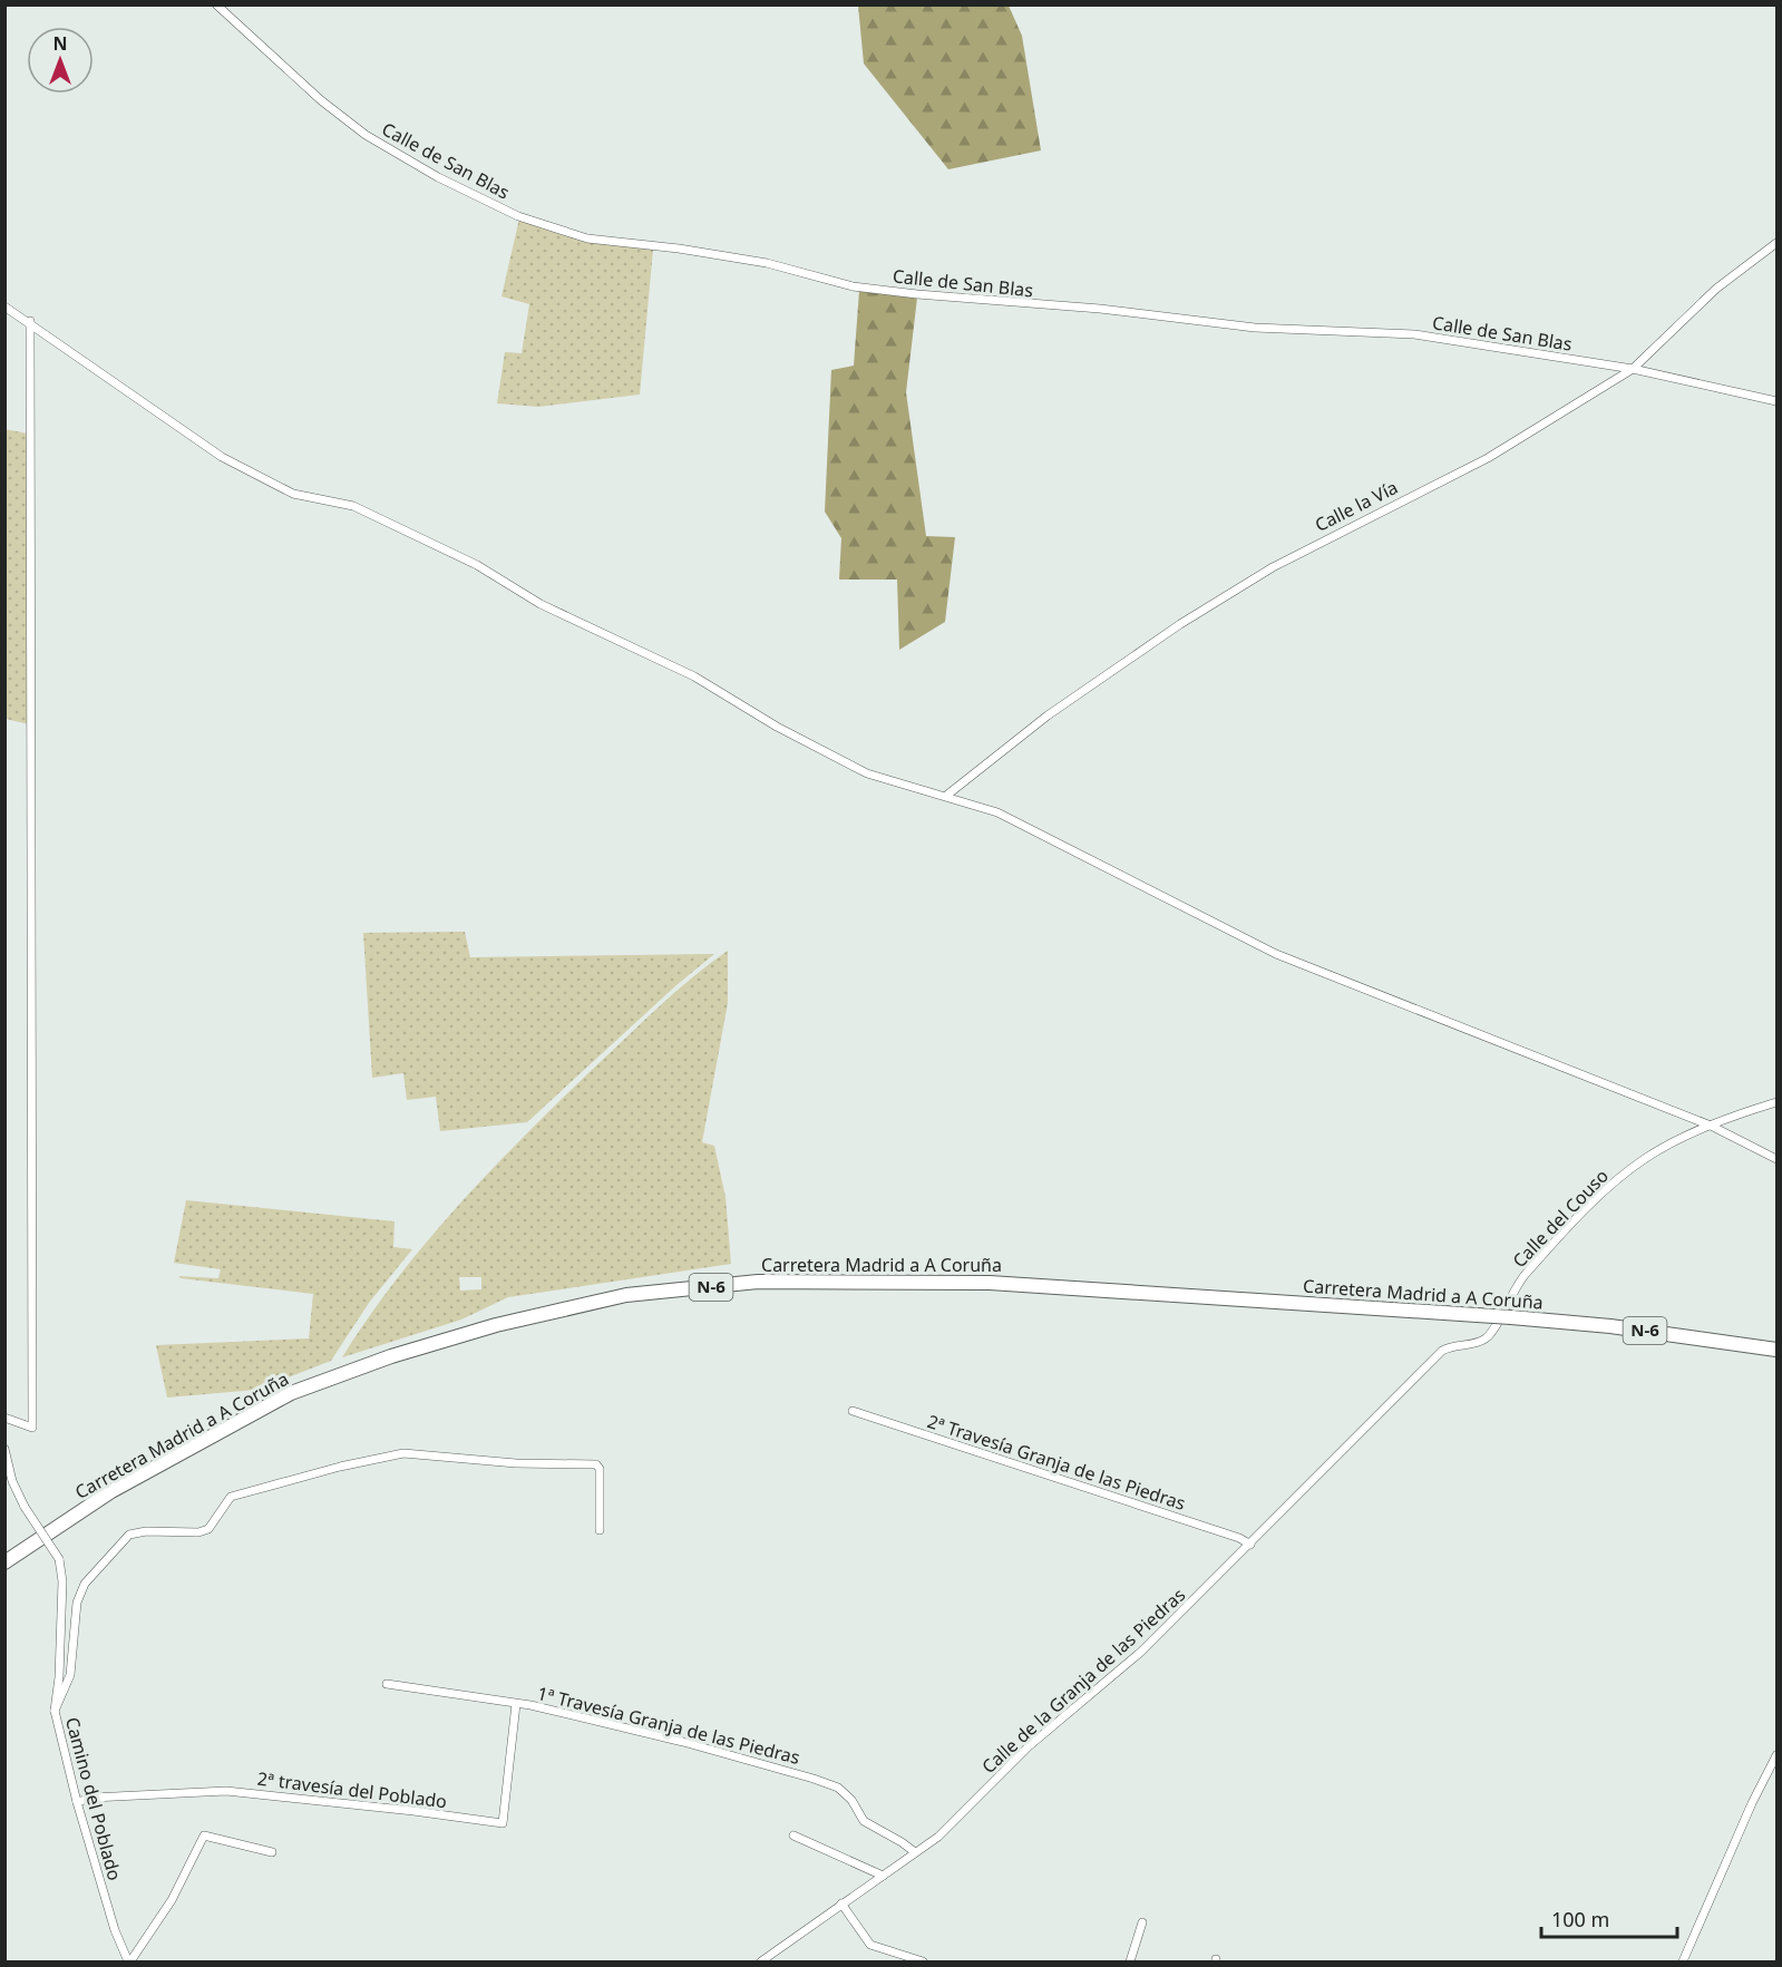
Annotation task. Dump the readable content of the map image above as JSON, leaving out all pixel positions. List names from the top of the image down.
{
  "streets": {
    "highway": ["Carretera Madrid a A Coruña", "N-6"],
    "street": [
      "Calle de San Blas",
      "Calle la Vía",
      "Calle del Couso",
      "2ª Travesía Granja de las Piedras",
      "Calle de la Granja de las Piedras",
      "1ª Travesía Granja de las Piedras",
      "2ª travesía del Poblado",
      "Camino del Poblado"
    ]
  },
  "crossings": [
    ["Calle de San Blas", "Calle la Vía"],
    ["Calle del Couso", "Calle de la Granja de las Piedras"],
    ["2ª Travesía Granja de las Piedras", "Calle de la Granja de las Piedras"],
    ["Calle de la Granja de las Piedras", "1ª Travesía Granja de las Piedras"],
    ["1ª Travesía Granja de las Piedras", "2ª travesía del Poblado"],
    ["2ª travesía del Poblado", "Camino del Poblado"]
  ],
  "scale_bar": "100 m",
  "north": "top"
}
